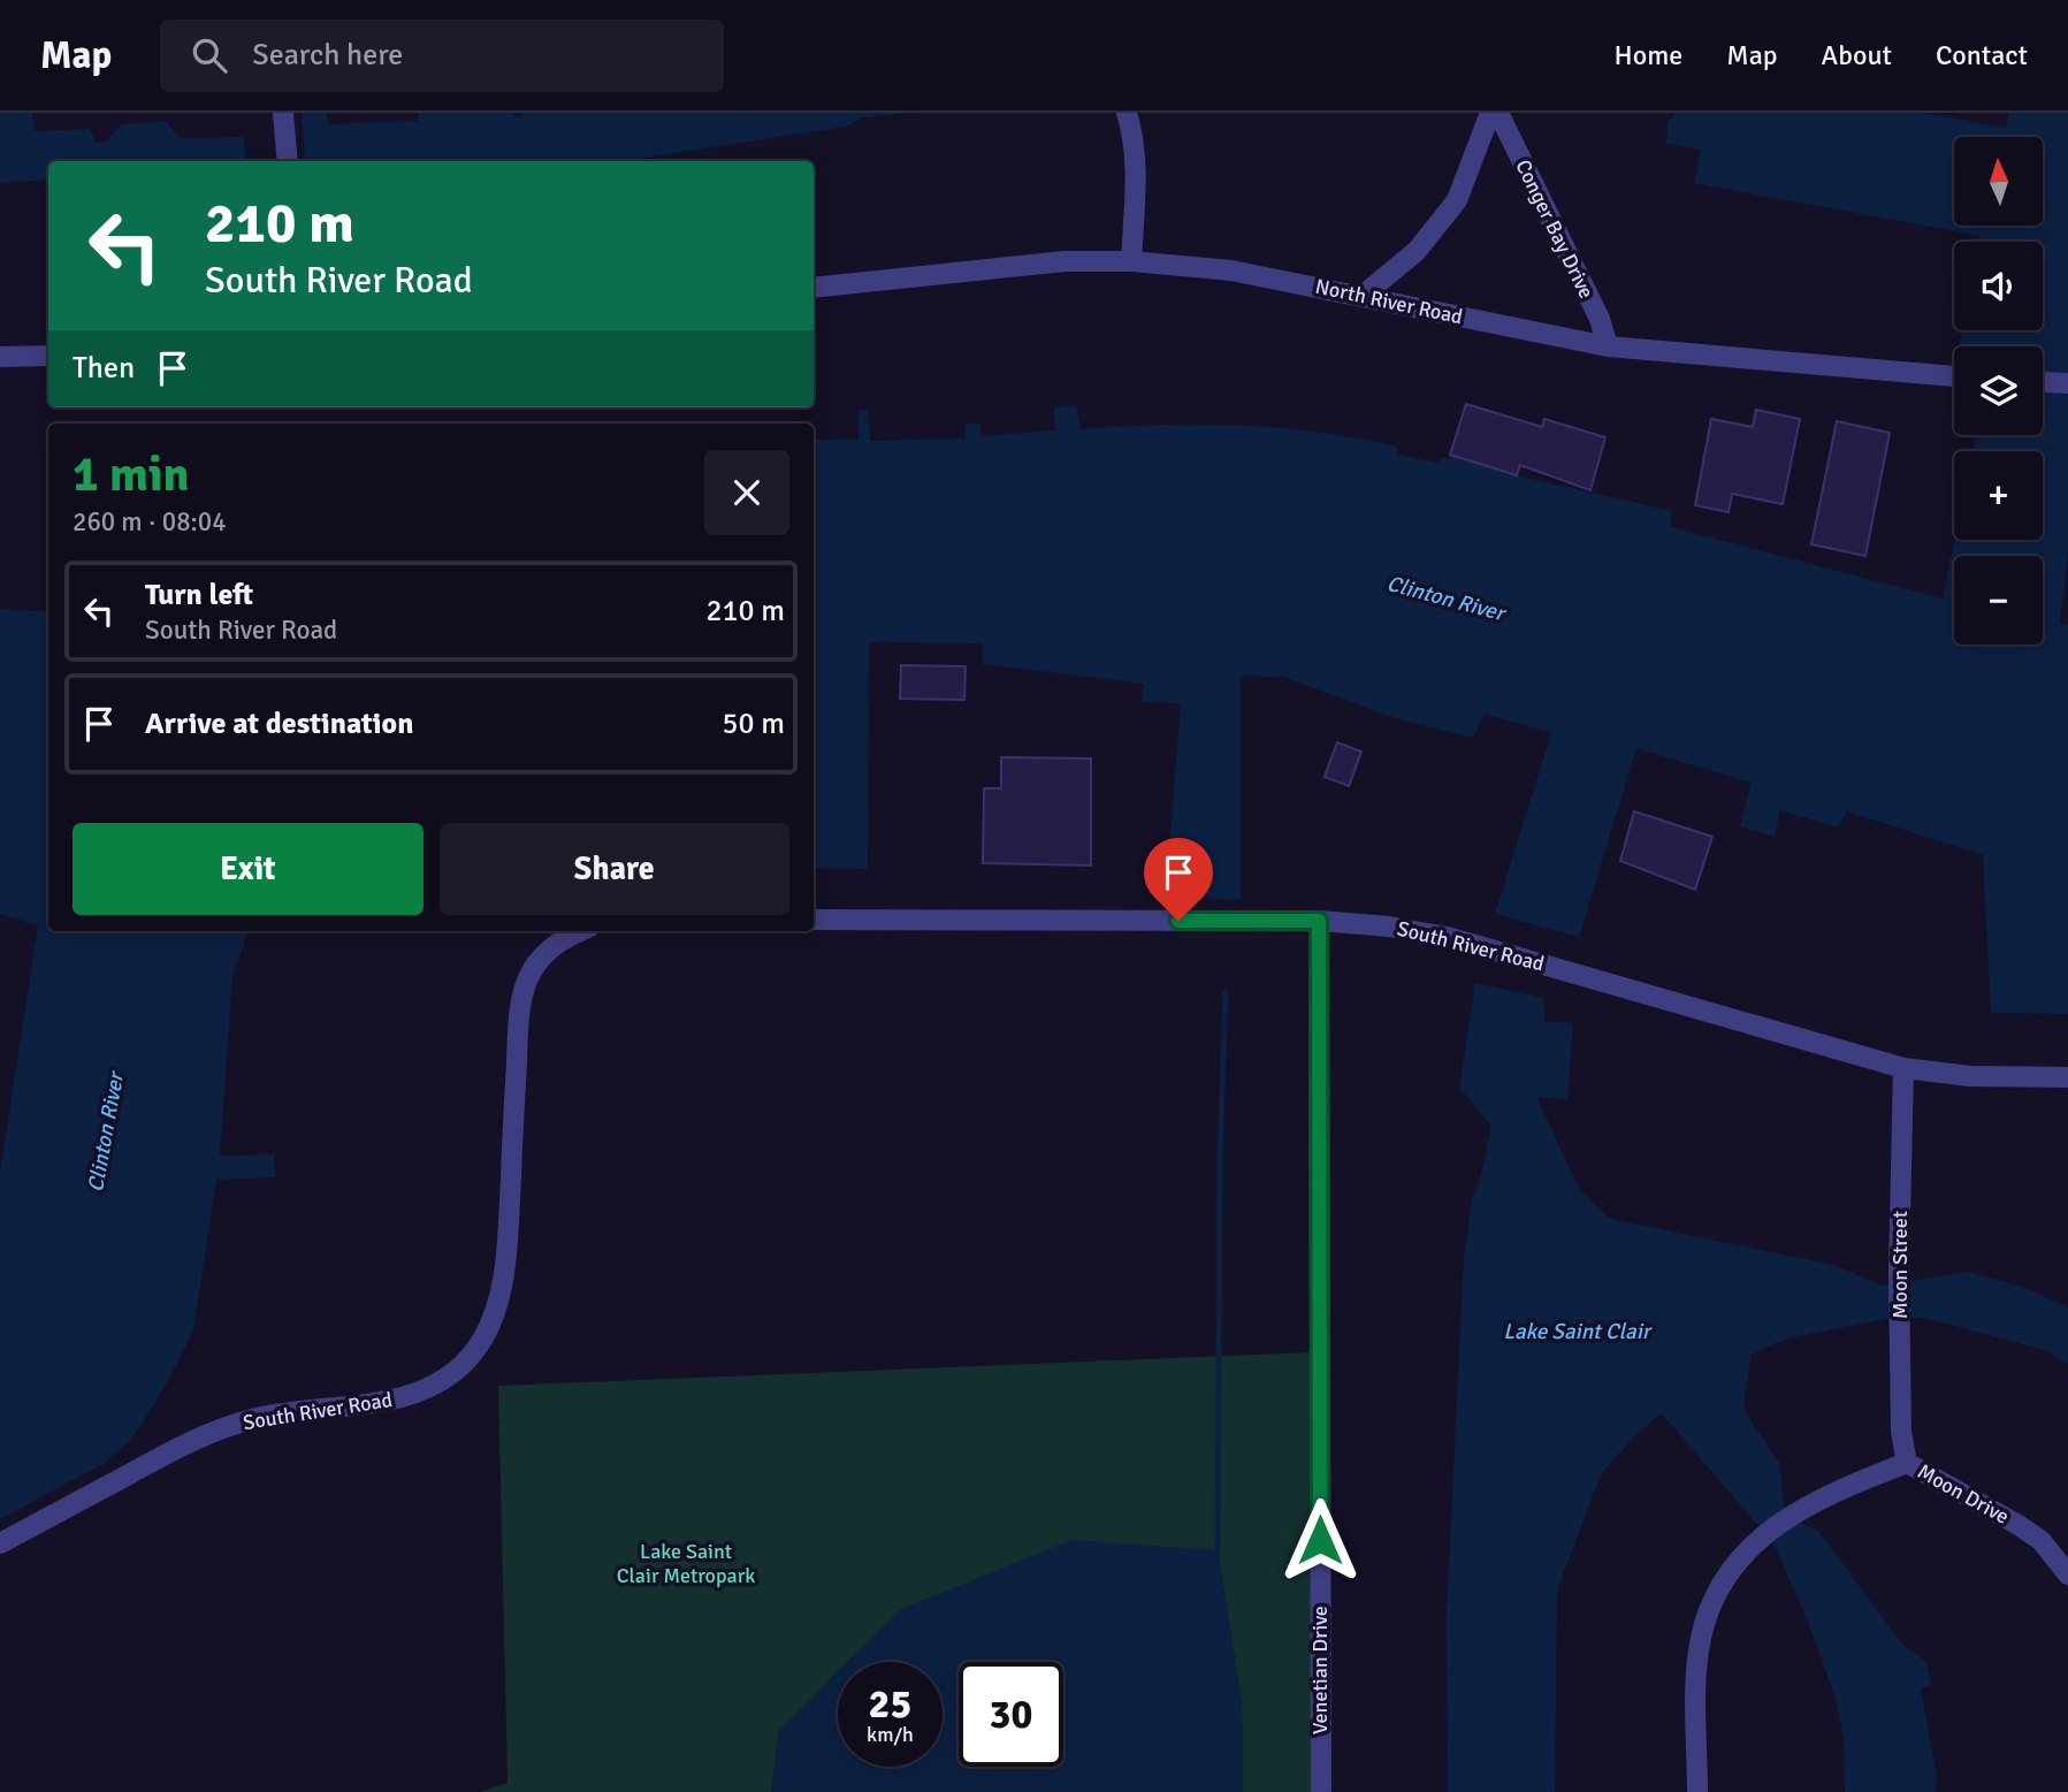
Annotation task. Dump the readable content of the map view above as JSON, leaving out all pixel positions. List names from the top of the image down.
{
  "streets": {
    "street": [
      "Conger Bay Drive",
      "North River Road",
      "South River Road",
      "Moon Street",
      "Moon Drive",
      "Venetian Drive"
    ]
  },
  "crossings": [
    ["Conger Bay Drive", "North River Road"],
    ["South River Road", "Moon Street"],
    ["South River Road", "Venetian Drive"],
    ["Moon Street", "Moon Drive"]
  ],
  "water": ["Clinton River", "Lake Saint Clair"],
  "parks": ["Lake Saint Clair Metropark"],
  "north": "top",
  "page": {
    "header": "Map",
    "search": "Search here",
    "nav": [
      "Home",
      "Map",
      "About",
      "Contact"
    ],
    "map_buttons": ["+", "−"],
    "turn": ["210 m", "South River Road"],
    "then": "Then",
    "heading": ["1 min", "260 m · 08:04"],
    "list": [
      {
        "name": "Turn left",
        "note": "South River Road",
        "value": "210 m"
      },
      {
        "name": "Arrive at destination",
        "value": "50 m"
      }
    ],
    "buttons": ["Exit", "Share"],
    "speed": "25 km/h",
    "limit": "30"
  }
}
